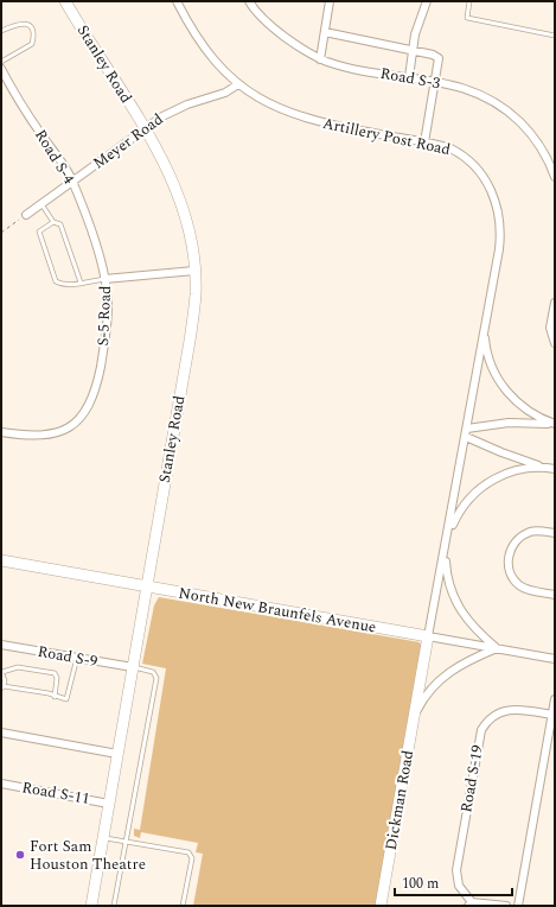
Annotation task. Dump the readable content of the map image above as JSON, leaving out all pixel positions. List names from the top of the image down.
{
  "streets": {
    "street": [
      "Stanley Road",
      "Road S-3",
      "Artillery Post Road",
      "Meyer Road",
      "Road S-4",
      "S-5 Road",
      "North New Braunfels Avenue",
      "Road S-9",
      "Road S-19",
      "Road S-11",
      "Dickman Road"
    ]
  },
  "crossings": [
    ["Stanley Road", "Meyer Road"],
    ["Stanley Road", "S-5 Road"],
    ["Stanley Road", "North New Braunfels Avenue"],
    ["Stanley Road", "Road S-9"],
    ["Stanley Road", "Road S-11"],
    ["Artillery Post Road", "Meyer Road"],
    ["Artillery Post Road", "North New Braunfels Avenue"],
    ["Artillery Post Road", "Dickman Road"],
    ["Meyer Road", "Road S-4"],
    ["Road S-4", "S-5 Road"],
    ["North New Braunfels Avenue", "Dickman Road"]
  ],
  "places": ["Fort Sam Houston Theatre"],
  "scale_bar": "100 m"
}
